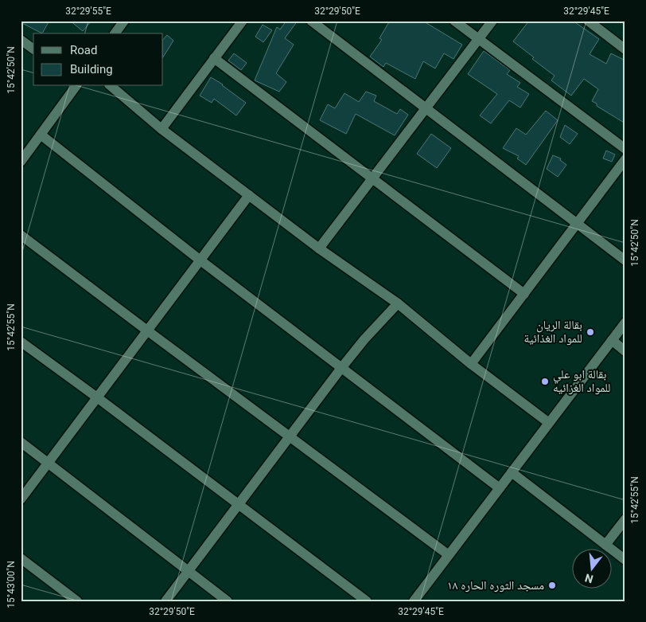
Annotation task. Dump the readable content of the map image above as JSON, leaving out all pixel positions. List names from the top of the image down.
{
  "places": ["بقالة الريان للمواد الغذائية", "بقالة ابو علي للمواد الغزائيه", "مسجد الثوره الحاره ١٨"],
  "legend": ["Road", "Building"],
  "north": "bottom",
  "coordinates": [
    "32°29'55\"E",
    "32°29'50\"E",
    "32°29'45\"E",
    "15°42'50\"N",
    "15°42'55\"N",
    "15°43'00\"N"
  ]
}
